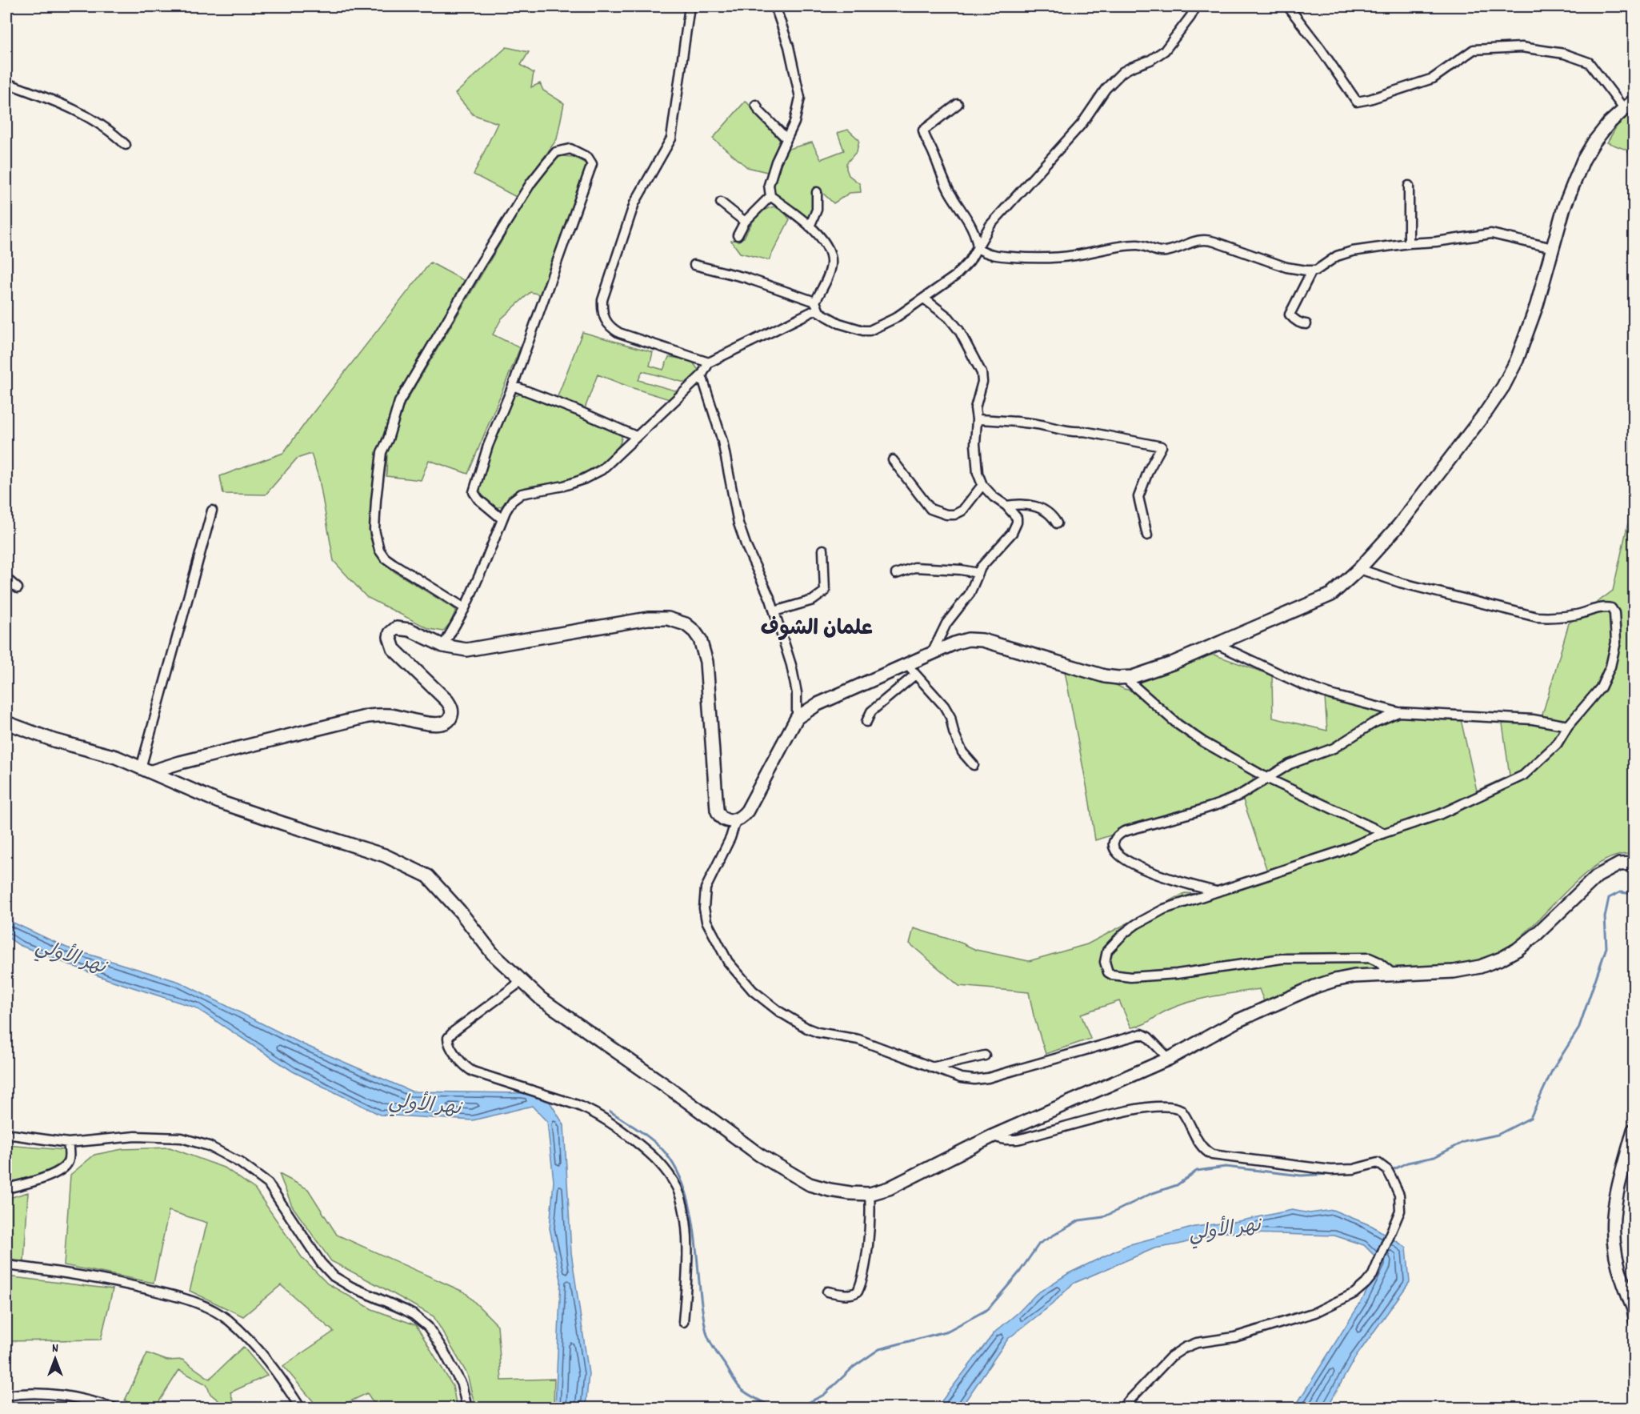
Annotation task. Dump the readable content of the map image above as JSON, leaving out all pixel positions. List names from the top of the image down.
{
  "districts": ["علمان الشوف"],
  "water": ["نهر الأولي"],
  "north": "top"
}
